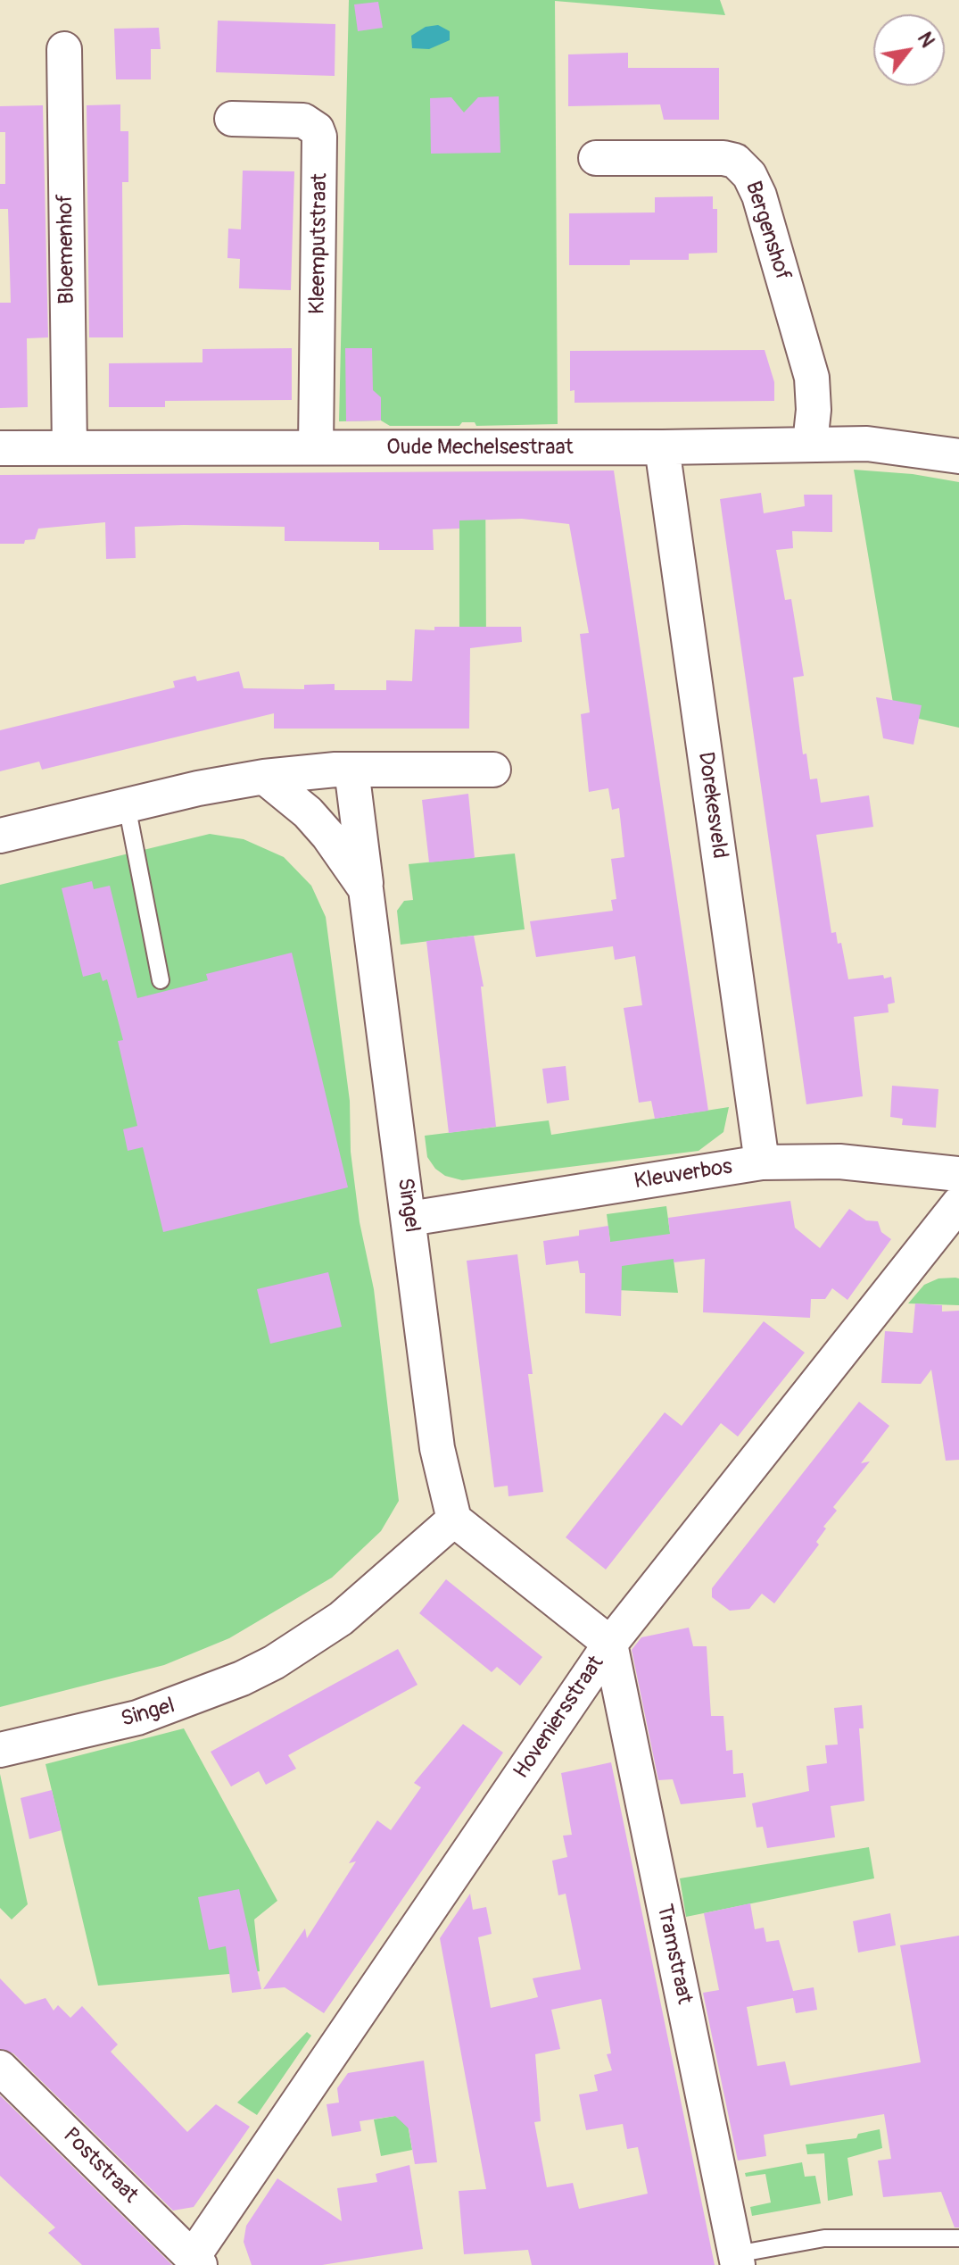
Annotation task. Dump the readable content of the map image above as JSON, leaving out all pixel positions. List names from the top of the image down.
{
  "streets": {
    "street": [
      "Bergenshof",
      "Kleemputstraat",
      "Bloemenhof",
      "Oude Mechelsestraat",
      "Dorekesveld",
      "Kleuverbos",
      "Singel",
      "Hoveniersstraat",
      "Tramstraat",
      "Poststraat"
    ]
  },
  "crossings": [
    ["Bergenshof", "Oude Mechelsestraat"],
    ["Kleemputstraat", "Oude Mechelsestraat"],
    ["Bloemenhof", "Oude Mechelsestraat"],
    ["Oude Mechelsestraat", "Dorekesveld"],
    ["Dorekesveld", "Kleuverbos"],
    ["Kleuverbos", "Singel"],
    ["Hoveniersstraat", "Tramstraat"],
    ["Hoveniersstraat", "Poststraat"]
  ],
  "north": "top right"
}
